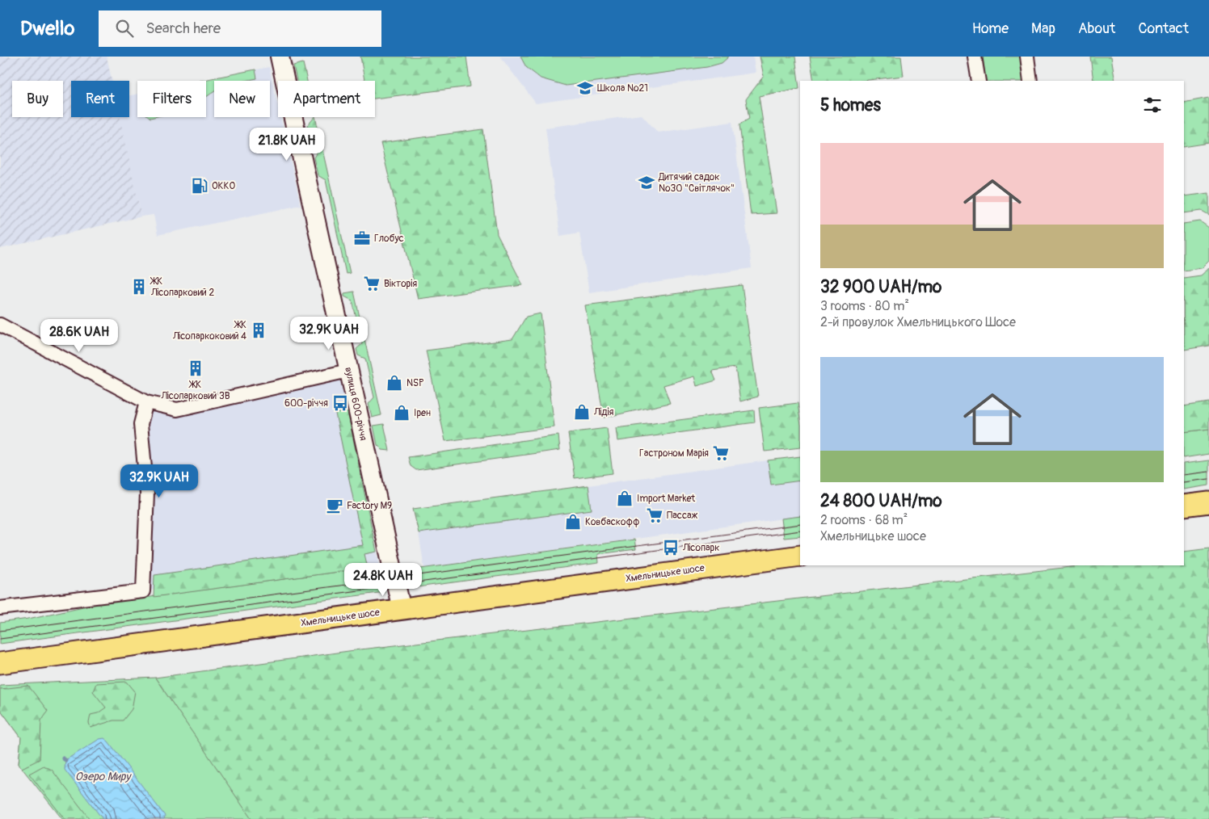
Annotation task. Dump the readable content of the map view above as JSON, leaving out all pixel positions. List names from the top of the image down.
{
  "streets": {
    "main road": ["вулиця 600-річчя", "Хмельницьке шосе"]
  },
  "crossings": [
    ["вулиця 600-річчя", "Хмельницьке шосе"]
  ],
  "water": ["Озеро Миру"],
  "places": {
    "school or university": ["Школа №21", "Дитячий садок №30 \"Світлячок\""],
    "fuel station": ["ОККО"],
    "office": ["Глобус"],
    "supermarket": ["Вікторія", "Гастроном Марія", "Пассаж"],
    "building": ["ЖК Лісопарковий 2", "ЖК Лісопаркоковий 4", "ЖК Лісопарковий 3В"],
    "shop": [
      "NSP",
      "Лідія",
      "Ірен",
      "Import Market",
      "Ковбаскофф"
    ],
    "bus stop": ["600-річчя", "Лісопарк"],
    "cafe": ["Factory M9"]
  },
  "page": {
    "header": "Dwello",
    "search": "Search here",
    "nav": [
      "Home",
      "Map",
      "About",
      "Contact"
    ],
    "chip": [
      "Buy",
      "Rent",
      "Filters",
      "New",
      "Apartment"
    ],
    "heading": "5 homes",
    "price": [
      "21.8K UAH",
      "32.9K UAH",
      "28.6K UAH",
      "32.9K UAH",
      "24.8K UAH"
    ],
    "list": [
      {
        "name": "32 900 UAH/mo",
        "note": "3 rooms · 80 m² · 2-й провулок Хмельницького Шосе"
      },
      {
        "name": "24 800 UAH/mo",
        "note": "2 rooms · 68 m² · Хмельницьке шосе"
      }
    ]
  }
}
